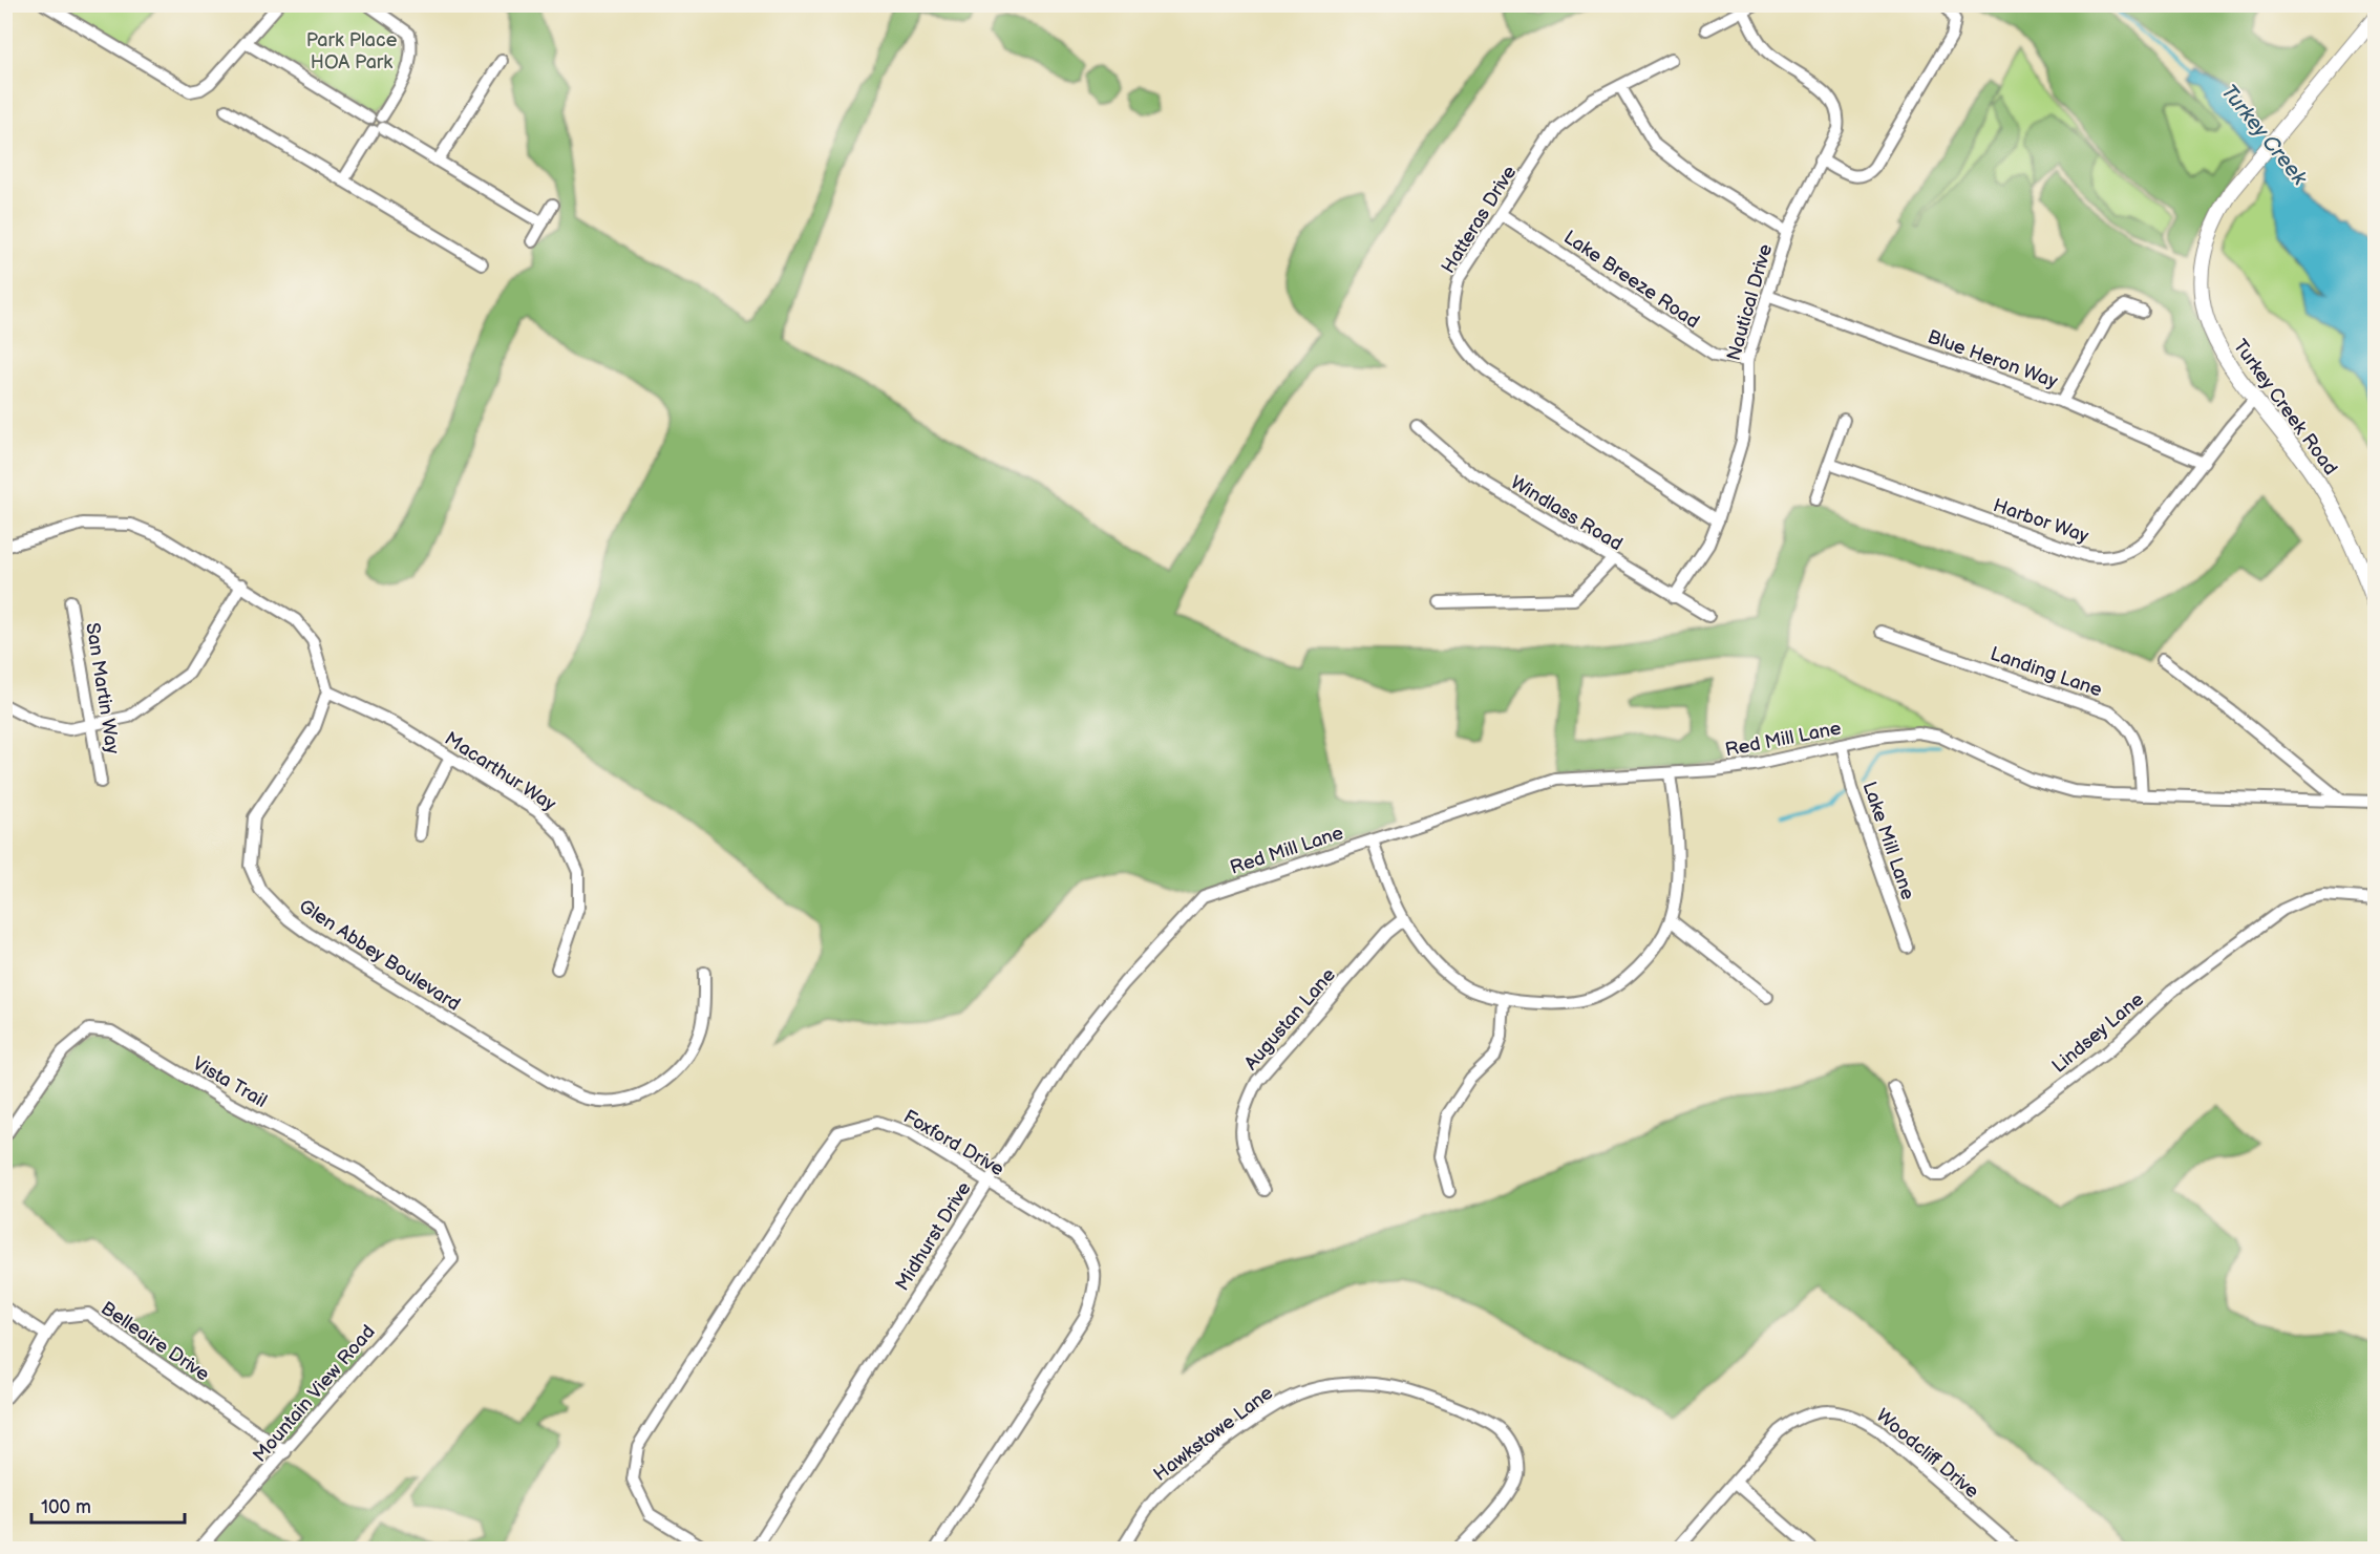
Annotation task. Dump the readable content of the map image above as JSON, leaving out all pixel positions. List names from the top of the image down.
{
  "streets": {
    "street": [
      "Hatteras Drive",
      "Lake Breeze Road",
      "Nautical Drive",
      "Blue Heron Way",
      "Turkey Creek Road",
      "Windlass Road",
      "Harbor Way",
      "Landing Lane",
      "San Martin Way",
      "Red Mill Lane",
      "Macarthur Way",
      "Lake Mill Lane",
      "Glen Abbey Boulevard",
      "Augustan Lane",
      "Lindsey Lane",
      "Vista Trail",
      "Foxford Drive",
      "Midhurst Drive",
      "Belleaire Drive",
      "Mountain View Road",
      "Hawkstowe Lane",
      "Woodcliff Drive"
    ]
  },
  "crossings": [
    ["Hatteras Drive", "Lake Breeze Road"],
    ["Hatteras Drive", "Nautical Drive"],
    ["Lake Breeze Road", "Nautical Drive"],
    ["Nautical Drive", "Blue Heron Way"],
    ["Nautical Drive", "Windlass Road"],
    ["Blue Heron Way", "Harbor Way"],
    ["Turkey Creek Road", "Harbor Way"],
    ["Landing Lane", "Red Mill Lane"],
    ["Red Mill Lane", "Lake Mill Lane"],
    ["Red Mill Lane", "Midhurst Drive"],
    ["Macarthur Way", "Glen Abbey Boulevard"],
    ["Vista Trail", "Mountain View Road"],
    ["Foxford Drive", "Midhurst Drive"],
    ["Belleaire Drive", "Mountain View Road"]
  ],
  "water": ["Turkey Creek"],
  "parks": ["Park Place HOA Park"],
  "scale_bar": "100 m"
}
